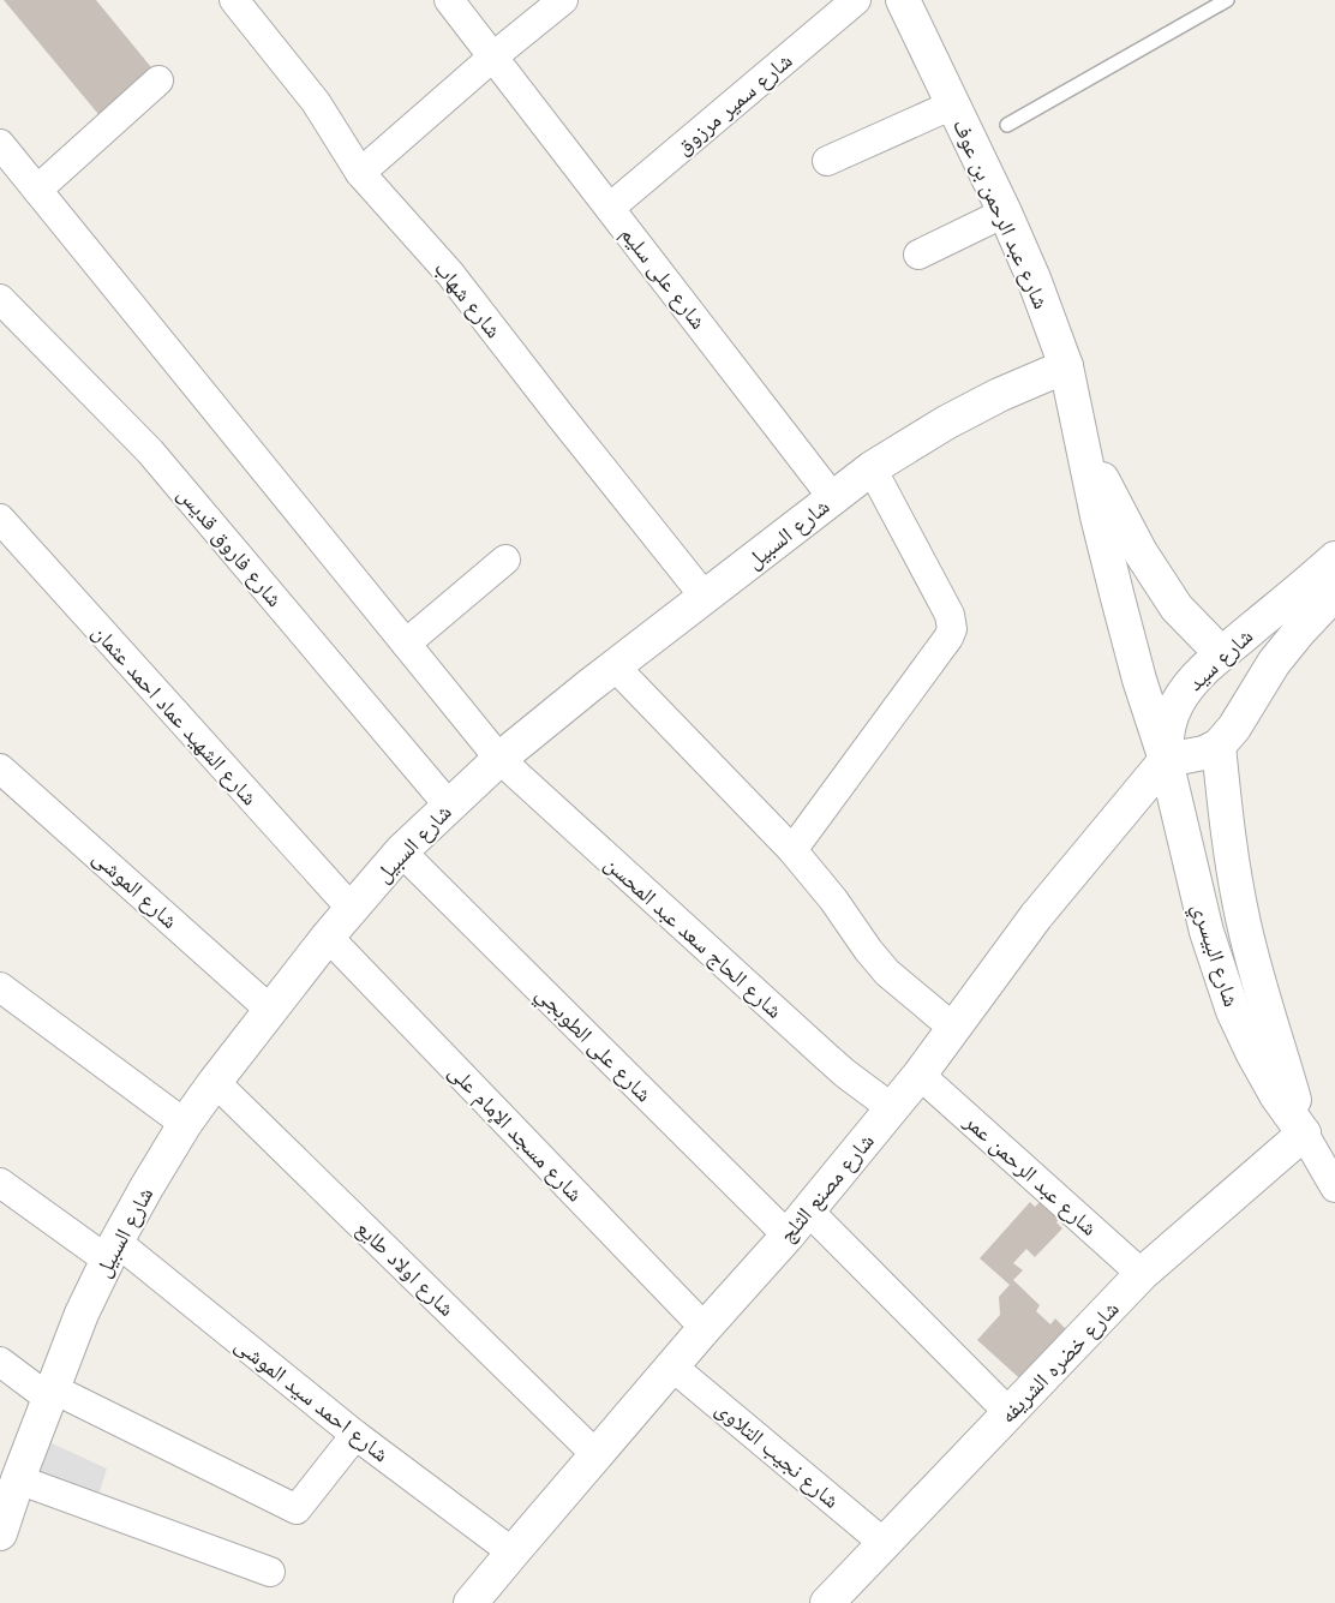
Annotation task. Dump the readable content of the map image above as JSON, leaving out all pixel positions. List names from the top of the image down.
{
  "streets": {
    "street": [
      "شارع سمير مرزوق",
      "شارع عبد الرحمن بن عوف",
      "شارع على سليم",
      "شارع شهاب",
      "شارع السبيل",
      "شارع فاروق قديس",
      "شارع سيد",
      "شارع الشهيد عماد احمد عثمان",
      "شارع الموشى",
      "شارع الحاج سعد عبد المحسن",
      "شارع البيسري",
      "شارع على الطوبجي",
      "شارع مسجد الإمام على",
      "شارع عبد الرحمن عمر",
      "شارع مصنع الثلج",
      "شارع اولاد طايع",
      "شارع خضره الشريفه",
      "شارع احمد سيد الموشى",
      "شارع نجيب التلاوى"
    ]
  },
  "crossings": [
    ["شارع سمير مرزوق", "شارع على سليم"],
    ["شارع عبد الرحمن بن عوف", "شارع السبيل"],
    ["شارع عبد الرحمن بن عوف", "شارع سيد"],
    ["شارع عبد الرحمن بن عوف", "شارع البيسري"],
    ["شارع عبد الرحمن بن عوف", "شارع مصنع الثلج"],
    ["شارع على سليم", "شارع السبيل"],
    ["شارع شهاب", "شارع السبيل"],
    ["شارع السبيل", "شارع فاروق قديس"],
    ["شارع السبيل", "شارع الشهيد عماد احمد عثمان"],
    ["شارع السبيل", "شارع الموشى"],
    ["شارع السبيل", "شارع الحاج سعد عبد المحسن"],
    ["شارع السبيل", "شارع على الطوبجي"],
    ["شارع السبيل", "شارع مسجد الإمام على"],
    ["شارع السبيل", "شارع اولاد طايع"],
    ["شارع السبيل", "شارع احمد سيد الموشى"],
    ["شارع سيد", "شارع البيسري"],
    ["شارع سيد", "شارع مصنع الثلج"],
    ["شارع الحاج سعد عبد المحسن", "شارع مصنع الثلج"],
    ["شارع البيسري", "شارع مصنع الثلج"],
    ["شارع البيسري", "شارع خضره الشريفه"],
    ["شارع على الطوبجي", "شارع مصنع الثلج"],
    ["شارع مسجد الإمام على", "شارع مصنع الثلج"],
    ["شارع عبد الرحمن عمر", "شارع مصنع الثلج"],
    ["شارع عبد الرحمن عمر", "شارع خضره الشريفه"],
    ["شارع مصنع الثلج", "شارع اولاد طايع"],
    ["شارع مصنع الثلج", "شارع احمد سيد الموشى"],
    ["شارع مصنع الثلج", "شارع نجيب التلاوى"],
    ["شارع خضره الشريفه", "شارع نجيب التلاوى"]
  ]
}
